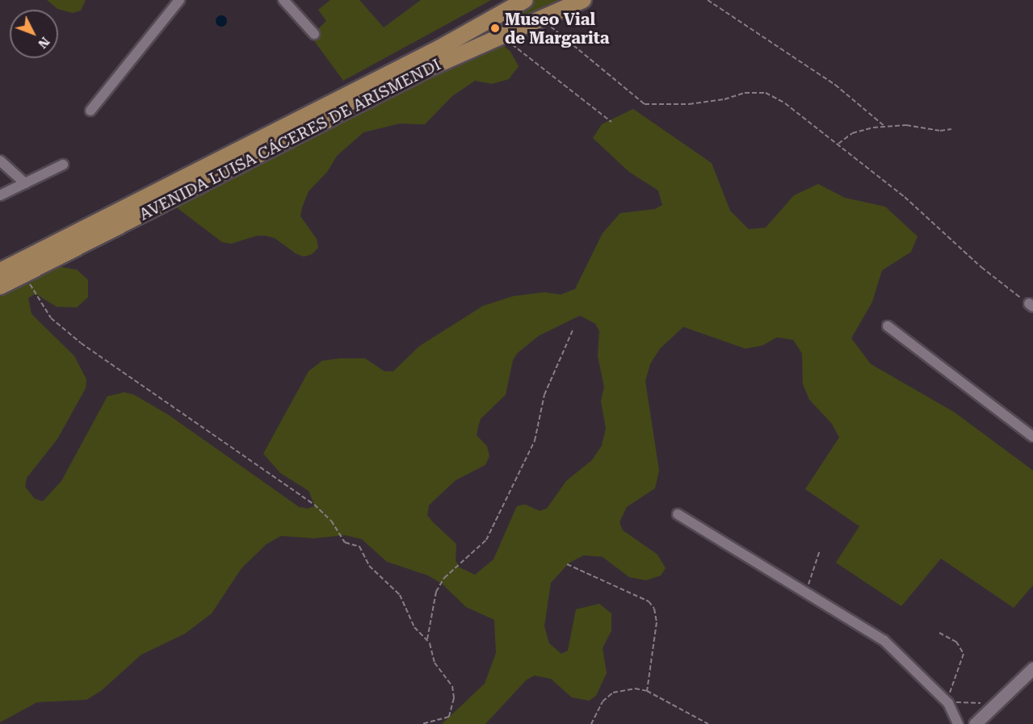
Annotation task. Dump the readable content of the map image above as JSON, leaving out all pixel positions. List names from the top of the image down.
{
  "streets": {
    "main road": ["AVENIDA LUISA CÁCERES DE ARISMENDI"]
  },
  "places": ["Museo Vial de Margarita"],
  "north": "bottom right"
}
